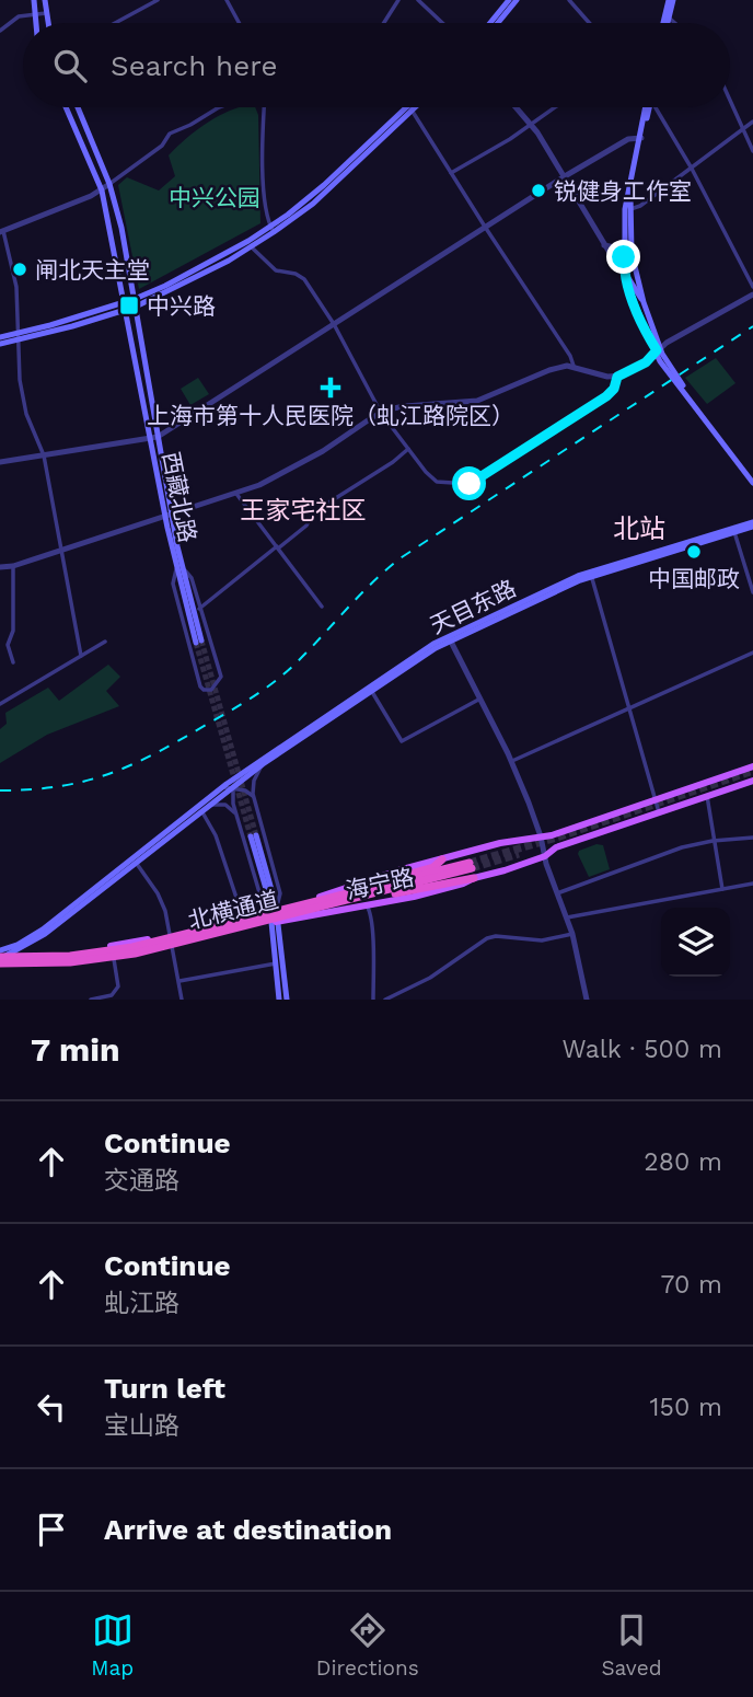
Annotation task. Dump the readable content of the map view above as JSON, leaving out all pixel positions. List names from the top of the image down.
{
  "streets": {
    "highway": ["北横通道"],
    "main road": ["西藏北路", "天目东路", "海宁路"]
  },
  "crossings": [
    ["海宁路", "北横通道"]
  ],
  "districts": ["王家宅社区", "北站"],
  "parks": ["中兴公园"],
  "places": {
    "other": ["锐健身工作室", "闸北天主堂", "中国邮政"],
    "transit": ["中兴路"],
    "health": ["上海市第十人民医院（虬江路院区）"]
  },
  "page": {
    "search": "Search here",
    "heading": ["7 min", "Walk · 500 m"],
    "list": [
      ["Continue", "交通路", "280 m"],
      ["Continue", "虬江路", "70 m"],
      ["Turn left", "宝山路", "150 m"],
      "Arrive at destination"
    ],
    "nav": ["Map", "Directions", "Saved"]
  }
}
